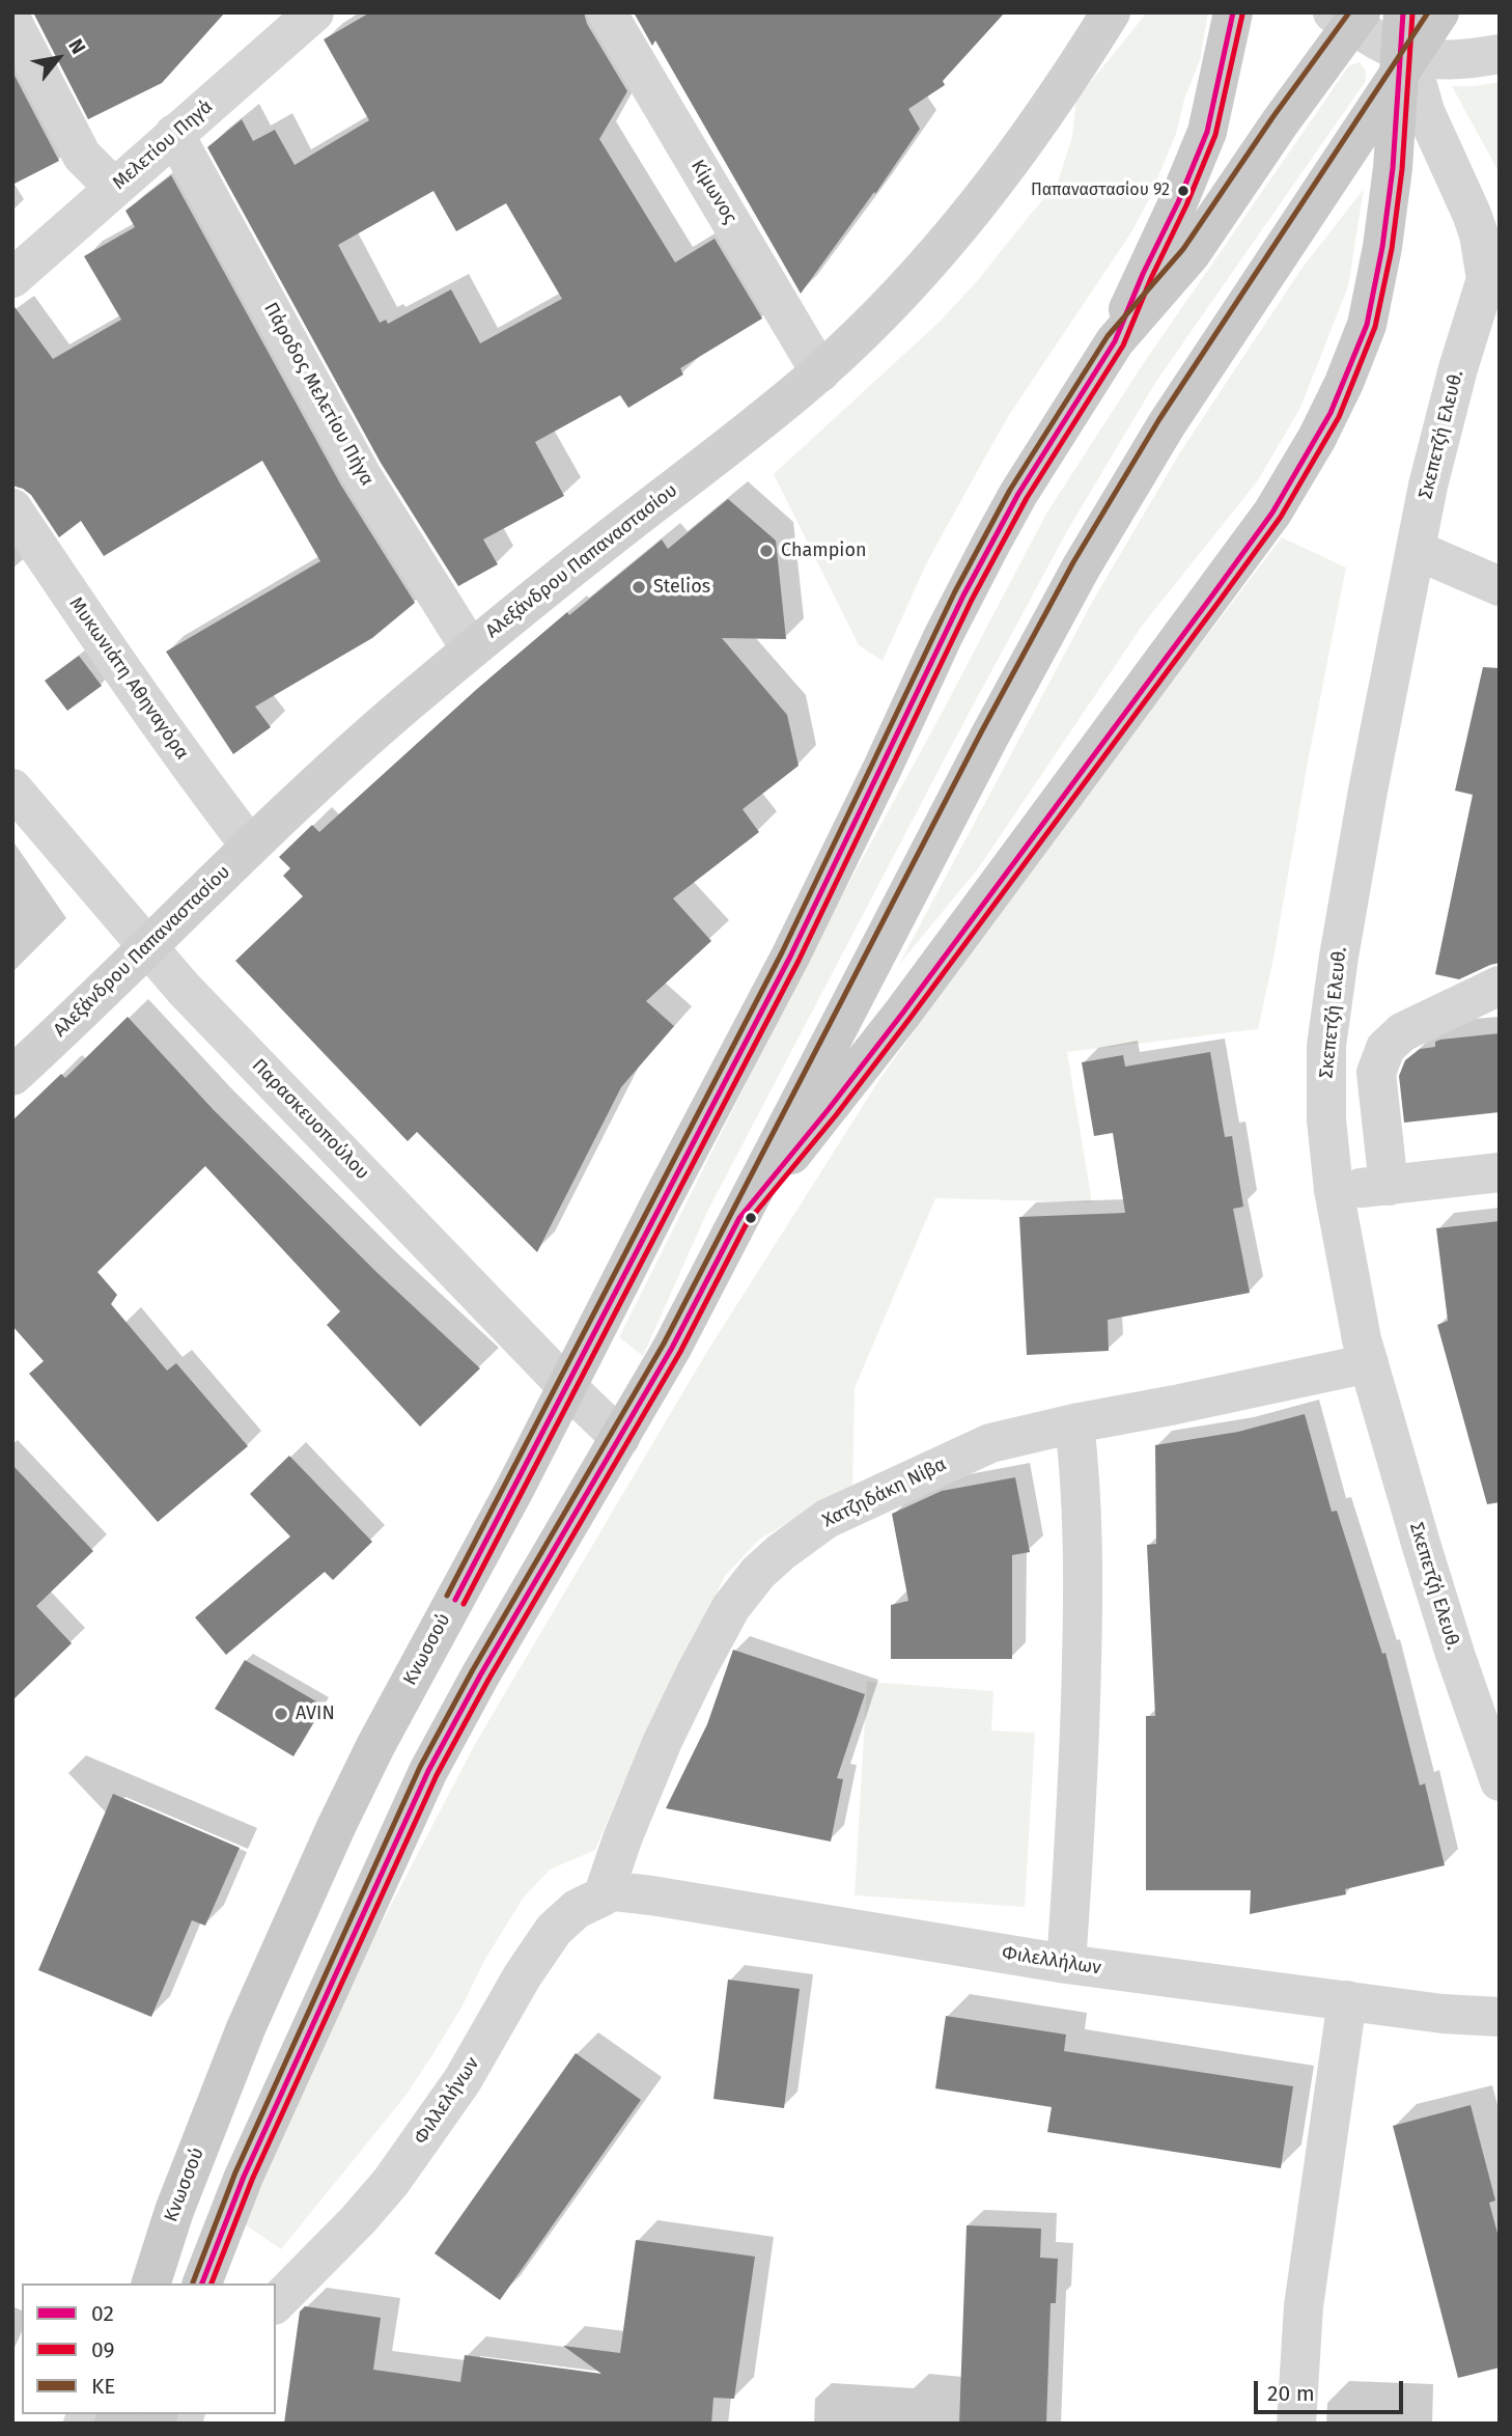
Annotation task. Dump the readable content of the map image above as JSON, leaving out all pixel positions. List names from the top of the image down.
{
  "streets": {
    "main road": ["Αλεξάνδρου Παπαναστασίου", "Κνωσσού"],
    "street": [
      "Μελετίου Πηγά",
      "Κίμωνος",
      "Πάροδος Μελετίου Πήγα",
      "Σκεπετζή Ελευθ.",
      "Μυκωνιάτη Αθηναγόρα",
      "Παρασκευοπούλου",
      "Χατζηδάκη Νίβα",
      "Φιλελλήλων",
      "Φιλλελήνων"
    ]
  },
  "crossings": [
    ["Μελετίου Πηγά", "Πάροδος Μελετίου Πήγα"],
    ["Κίμωνος", "Αλεξάνδρου Παπαναστασίου"],
    ["Πάροδος Μελετίου Πήγα", "Αλεξάνδρου Παπαναστασίου"],
    ["Σκεπετζή Ελευθ.", "Χατζηδάκη Νίβα"],
    ["Αλεξάνδρου Παπαναστασίου", "Μυκωνιάτη Αθηναγόρα"],
    ["Αλεξάνδρου Παπαναστασίου", "Παρασκευοπούλου"],
    ["Παρασκευοπούλου", "Κνωσσού"],
    ["Χατζηδάκη Νίβα", "Φιλελλήλων"],
    ["Χατζηδάκη Νίβα", "Φιλλελήνων"],
    ["Φιλελλήλων", "Φιλλελήνων"]
  ],
  "places": [
    "Παπαναστασίου 92",
    "Champion",
    "Stelios",
    "AVIN"
  ],
  "lines": ["transit line 02", "transit line KE", "transit line 09"],
  "legend": ["02", "09", "KE"],
  "scale_bar": "20 m",
  "north": "top right"
}
